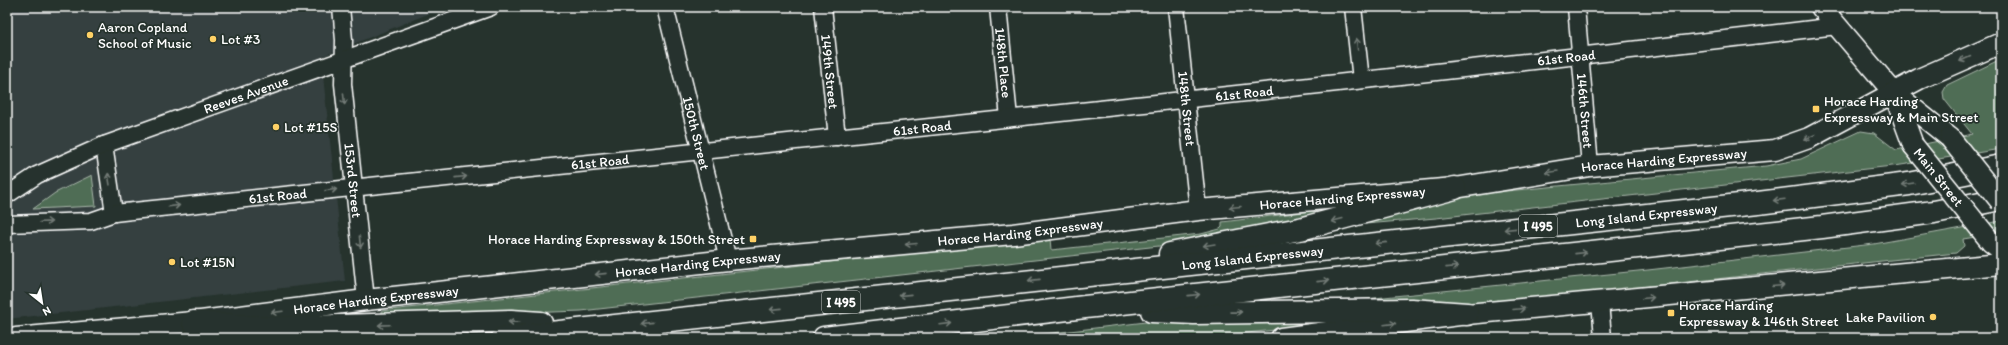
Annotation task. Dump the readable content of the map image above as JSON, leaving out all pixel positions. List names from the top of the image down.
{
  "streets": {
    "highway": ["Long Island Expressway", "I 495"],
    "main road": ["Horace Harding Expressway", "Main Street"],
    "street": [
      "61st Road",
      "148th Place",
      "149th Street",
      "Reeves Avenue",
      "148th Street",
      "146th Street",
      "150th Street",
      "153rd Street"
    ]
  },
  "crossings": [
    ["61st Road", "148th Place"],
    ["61st Road", "149th Street"],
    ["61st Road", "148th Street"],
    ["61st Road", "146th Street"],
    ["61st Road", "150th Street"],
    ["61st Road", "Main Street"],
    ["61st Road", "153rd Street"],
    ["Reeves Avenue", "153rd Street"],
    ["148th Street", "Horace Harding Expressway"],
    ["146th Street", "Horace Harding Expressway"],
    ["150th Street", "Horace Harding Expressway"],
    ["Horace Harding Expressway", "Main Street"],
    ["Horace Harding Expressway", "153rd Street"],
    ["Main Street", "I 495"]
  ],
  "one_way": ["61st Road", "153rd Street"],
  "places": {
    "other": [
      "Aaron Copland School of Music",
      "Lot #3",
      "Lot #15S",
      "Lot #15N",
      "Lake Pavilion"
    ],
    "transit": ["Horace Harding Expressway & Main Street", "Horace Harding Expressway & 150th Street", "Horace Harding Expressway & 146th Street"]
  },
  "north": "bottom right"
}
